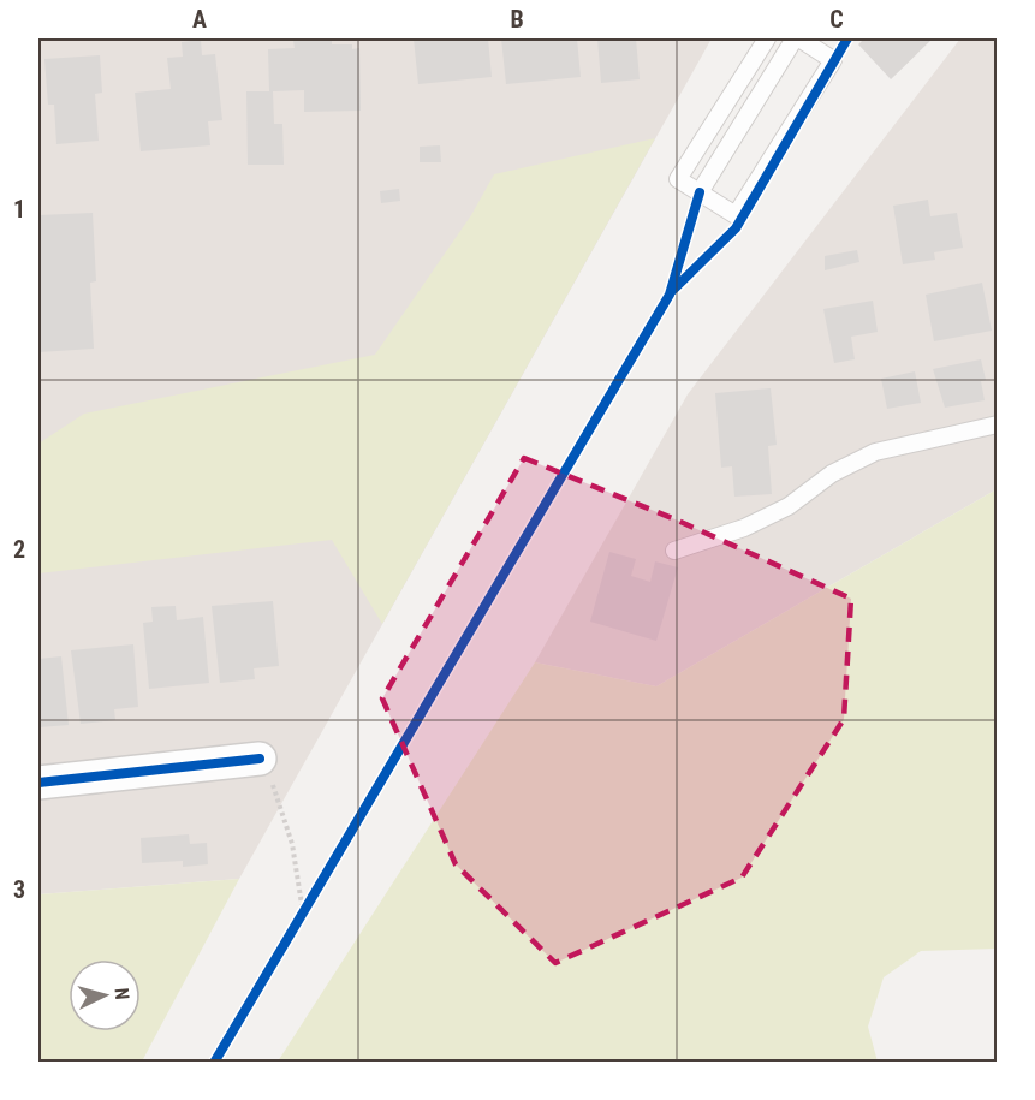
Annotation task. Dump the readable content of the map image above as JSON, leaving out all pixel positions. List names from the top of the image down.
{
  "north": "right",
  "grid": {
    "columns": ["A", "B", "C"],
    "rows": ["1", "2", "3"]
  }
}
